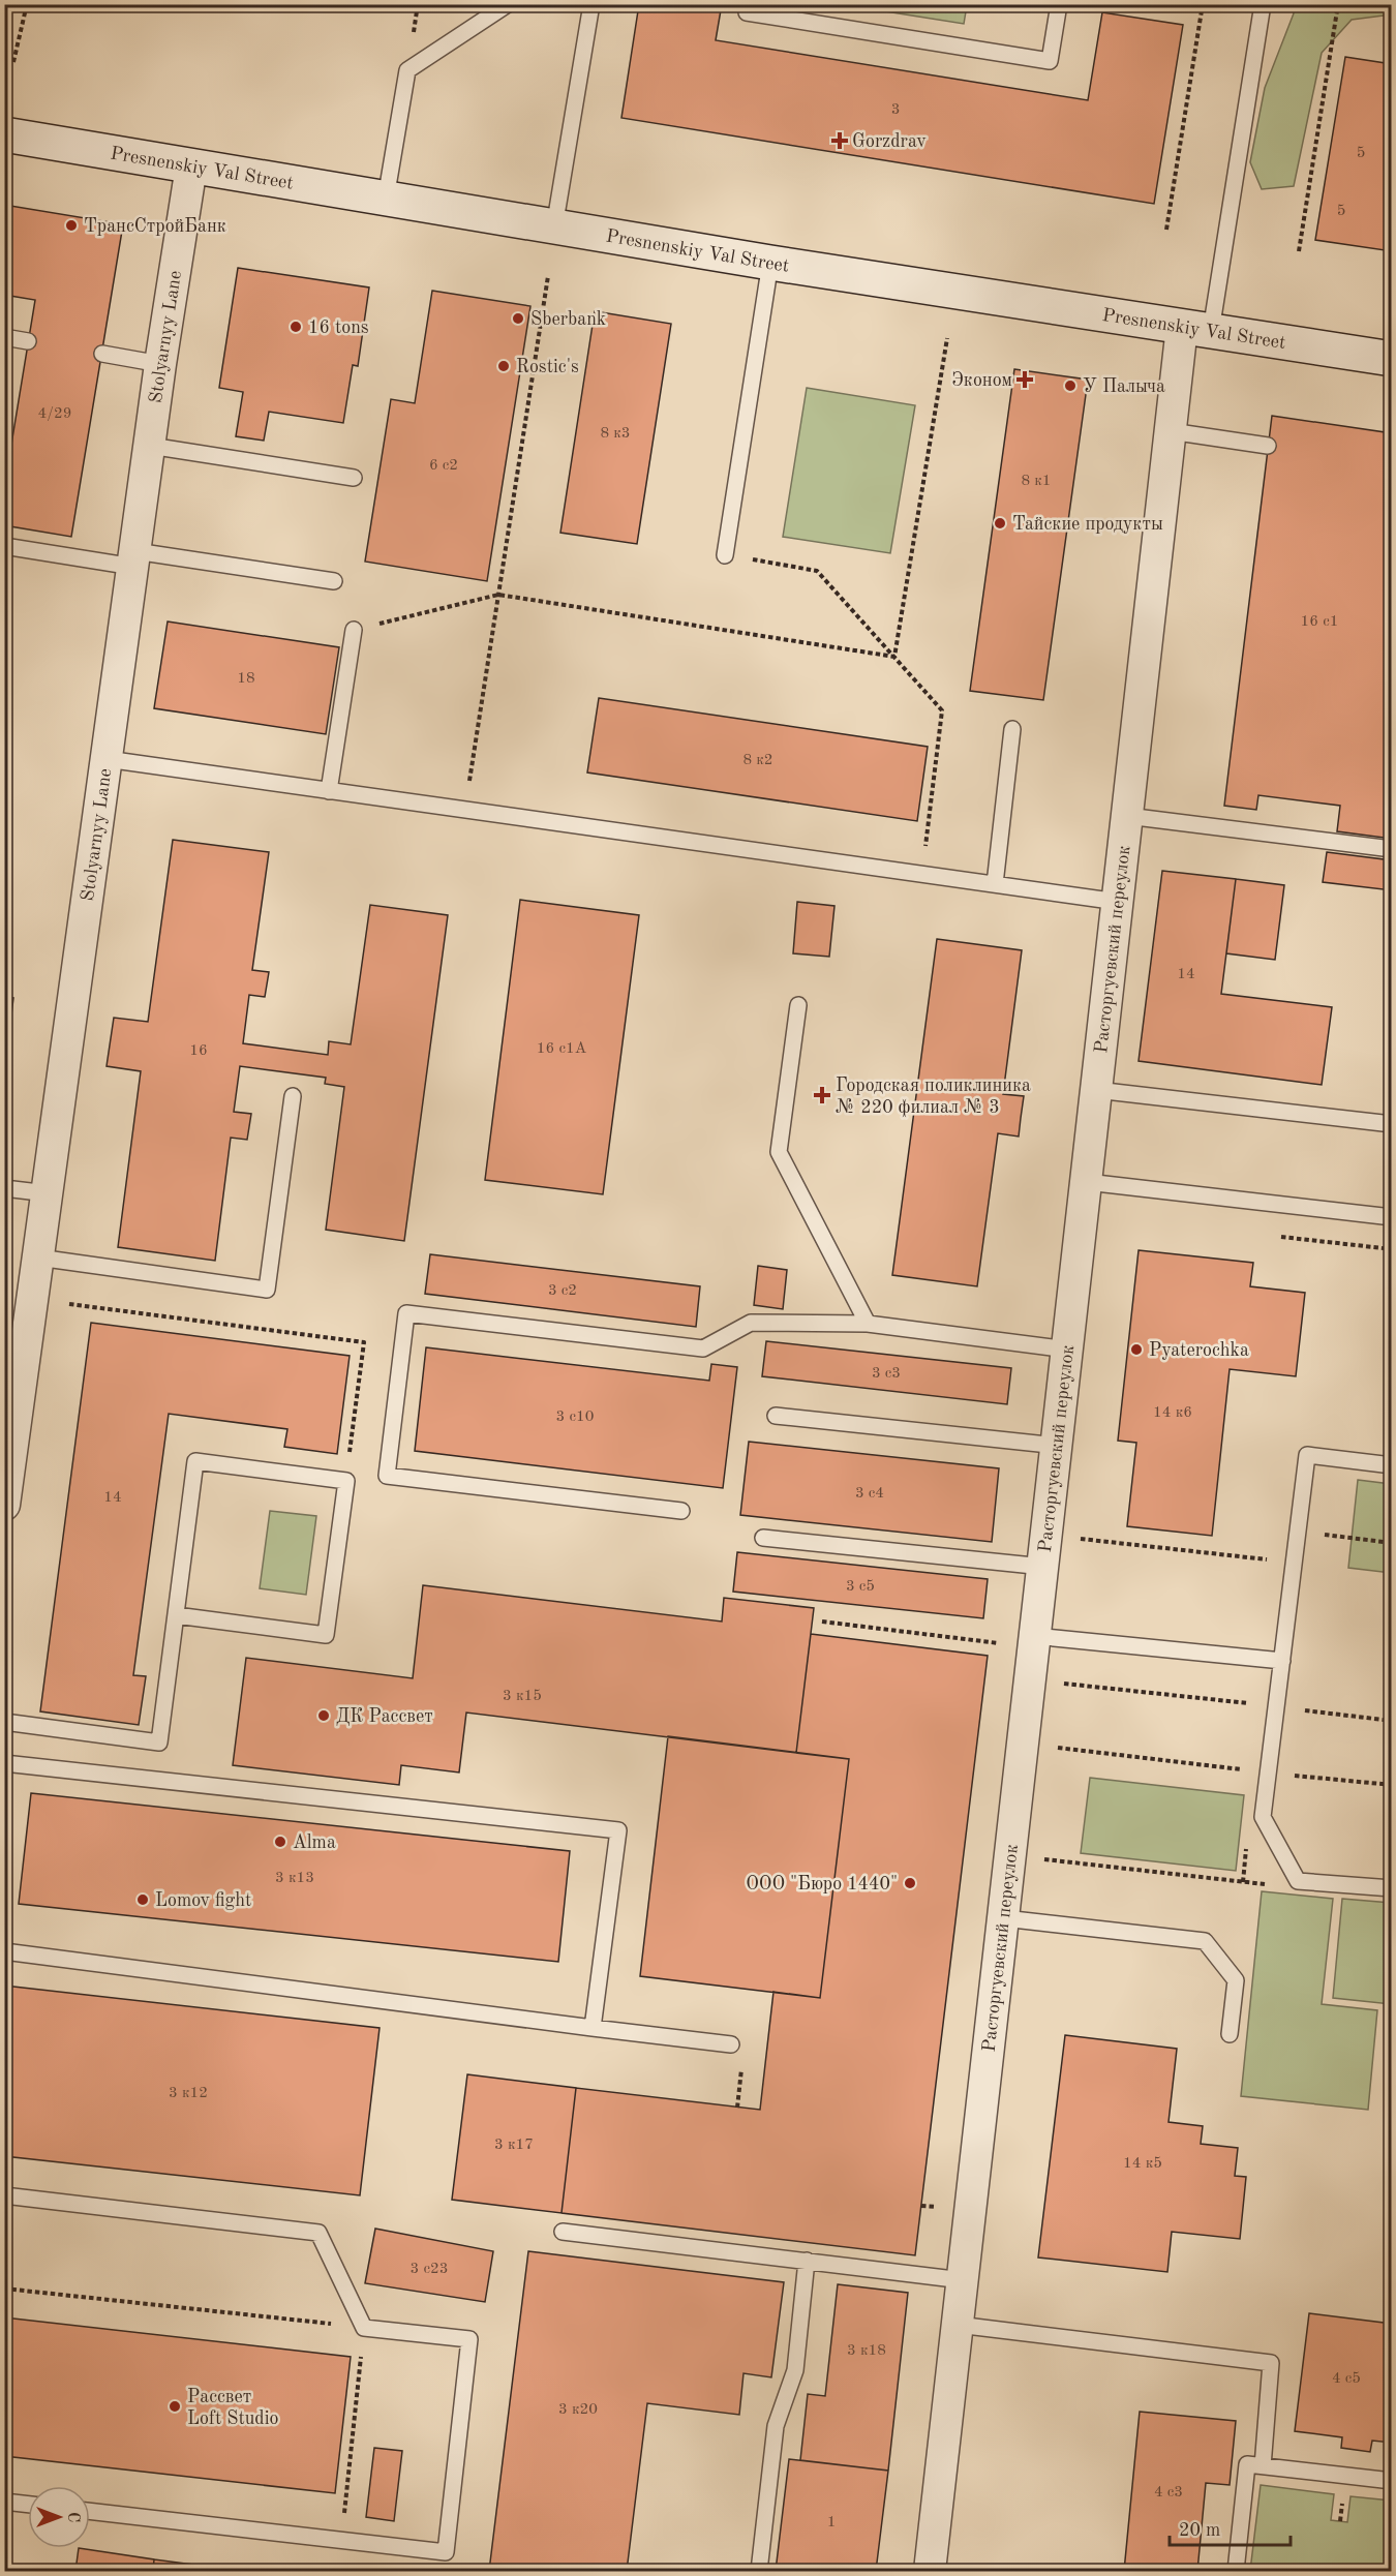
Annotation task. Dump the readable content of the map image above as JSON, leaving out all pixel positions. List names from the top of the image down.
{
  "streets": {
    "main road": ["Presnenskiy Val Street"],
    "street": ["Stolyarnyy Lane", "Расторгуевский переулок"]
  },
  "crossings": [
    ["Presnenskiy Val Street", "Stolyarnyy Lane"],
    ["Presnenskiy Val Street", "Расторгуевский переулок"]
  ],
  "places": {
    "health": ["Gorzdrav", "Эконом", "Городская поликлиника № 220 филиал № 3"],
    "other": [
      "ТрансСтройБанк",
      "Sberbank",
      "16 tons",
      "Rostic's",
      "У Палыча",
      "Тайские продукты",
      "Pyaterochka",
      "ДК Рассвет",
      "Alma",
      "ООО \"Бюро 1440\"",
      "Lomov fight",
      "Рассвет Loft Studio"
    ]
  },
  "house_numbers": [
    "3",
    "5",
    "5",
    "4/29",
    "8 к3",
    "6 с2",
    "8 к1",
    "16 с1",
    "18",
    "8 к2",
    "14",
    "16 c1A",
    "16",
    "3 с2",
    "3 с3",
    "14 к6",
    "3 с10",
    "3 с4",
    "14",
    "3 с5",
    "3 к15",
    "3 к13",
    "3 к12",
    "3 к17",
    "14 к5",
    "3 с23",
    "3 к18",
    "4 с5",
    "3 к20",
    "4 с3",
    "1"
  ],
  "scale_bar": "20 m",
  "north": "right"
}
